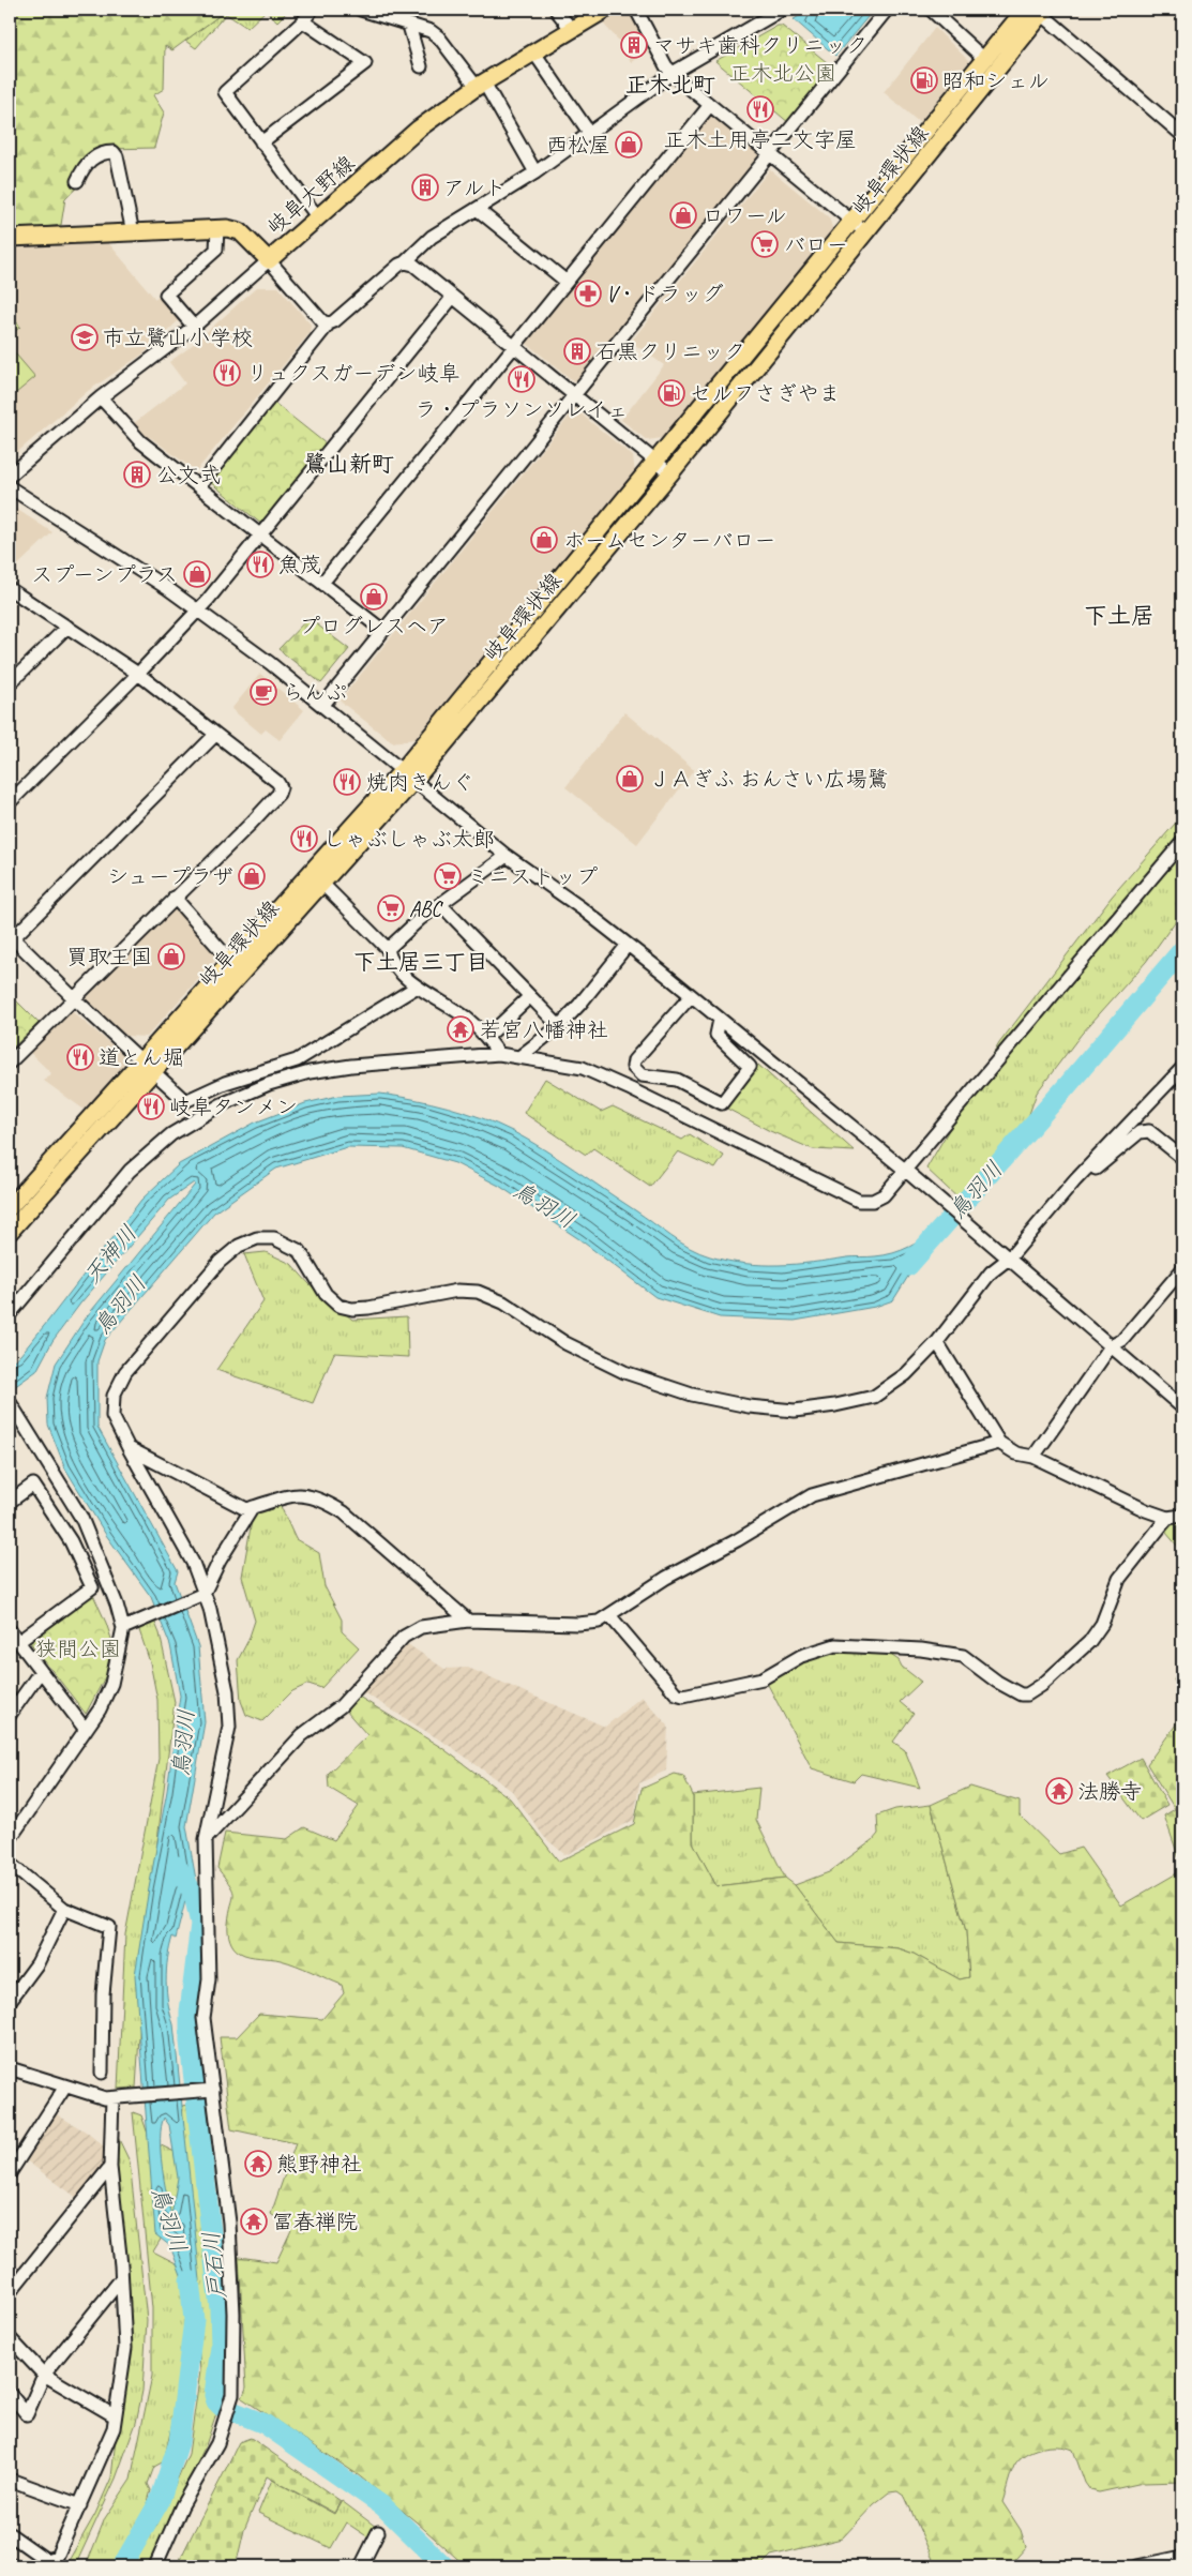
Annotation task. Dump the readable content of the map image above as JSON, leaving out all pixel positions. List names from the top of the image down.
{
  "streets": {
    "main road": ["岐阜環状線", "岐阜大野線"]
  },
  "districts": [
    "正木北町",
    "鷺山新町",
    "下土居",
    "下土居三丁目"
  ],
  "water": ["鳥羽川", "天神川", "戸石川"],
  "parks": ["正木北公園", "狭間公園"],
  "places": {
    "building": [
      "マサキ歯科クリニック",
      "アルト",
      "石黒クリニック",
      "公文式"
    ],
    "fuel station": ["昭和シェル", "セルフさぎやま"],
    "restaurant": [
      "正木土用亭二文字屋",
      "リュクスガーデン岐阜",
      "ラ・プラソンソレイェ",
      "魚茂",
      "焼肉きんぐ",
      "しゃぶしゃぶ太郎",
      "道とん堀",
      "岐阜タンメン"
    ],
    "shop": [
      "西松屋",
      "ロワール",
      "ホームセンターバロー",
      "スプーンプラス",
      "プログレスヘア",
      "ＪＡぎふ おんさい広場鷺",
      "シュープラザ",
      "買取王国"
    ],
    "supermarket": ["バロー", "ミニストップ", "ABC"],
    "pharmacy": ["V・ドラッグ"],
    "school or university": ["市立鷺山小学校"],
    "cafe": ["らんぷ"],
    "temple": [
      "若宮八幡神社",
      "法勝寺",
      "熊野神社",
      "冨春禅院"
    ]
  }
}
